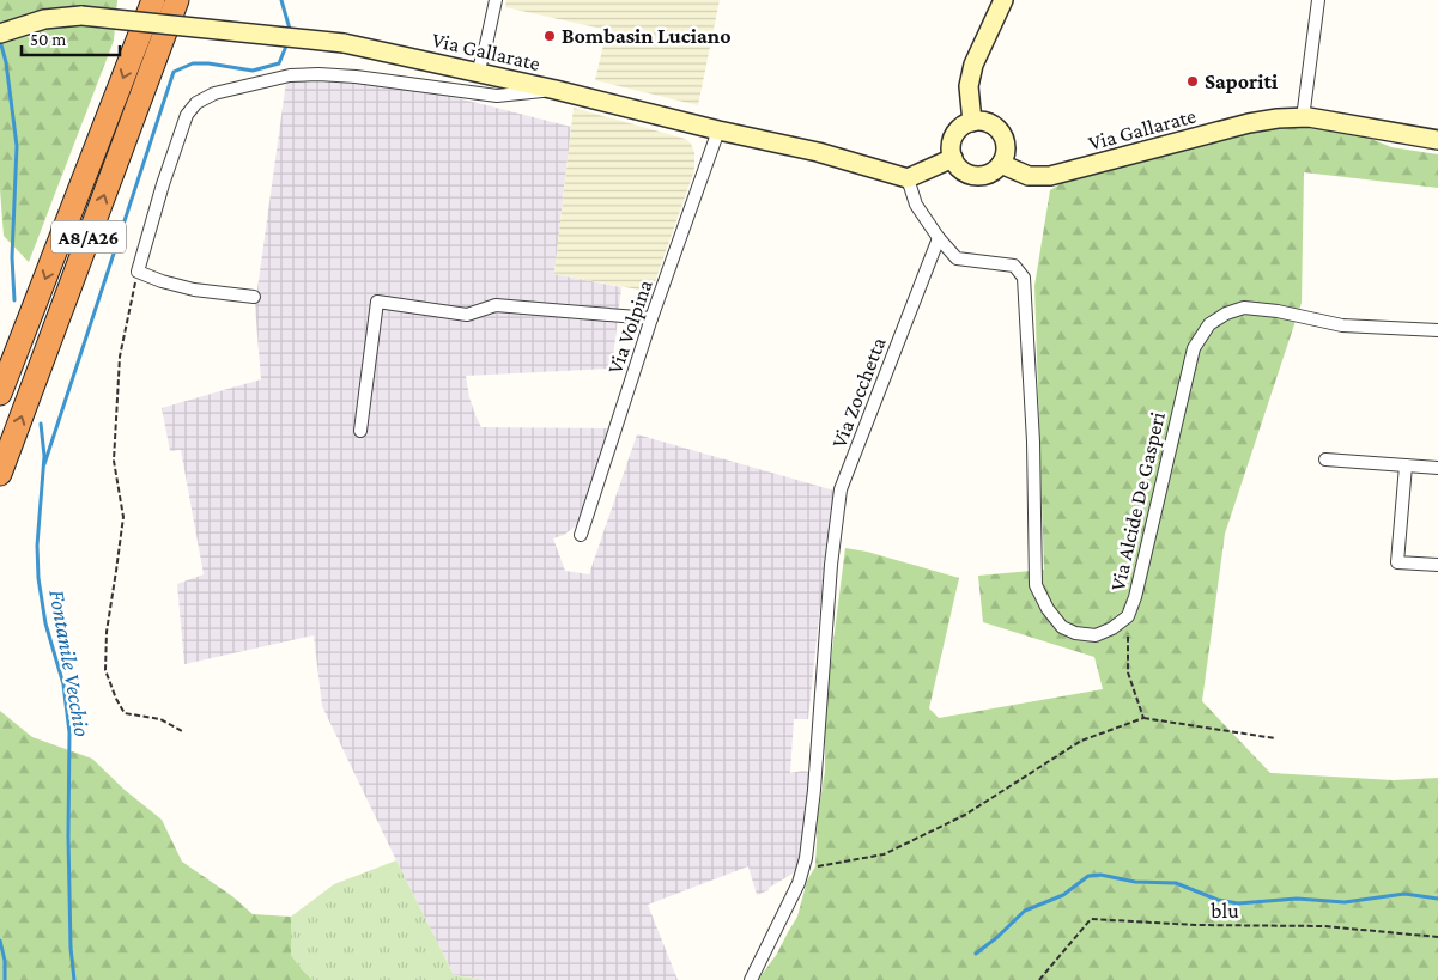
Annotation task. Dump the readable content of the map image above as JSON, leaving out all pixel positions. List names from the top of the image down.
{
  "streets": {
    "highway": ["A8/A26"],
    "main road": ["Via Gallarate"],
    "street": ["Via Volpina", "Via Zocchetta", "Via Alcide De Gasperi"],
    "path": ["blu"]
  },
  "crossings": [
    ["Via Gallarate", "Via Volpina"],
    ["Via Gallarate", "Via Alcide De Gasperi"],
    ["Via Zocchetta", "Via Alcide De Gasperi"]
  ],
  "water": ["Fontanile Vecchio"],
  "places": ["Bombasin Luciano", "Saporiti"],
  "scale_bar": "50 m"
}
